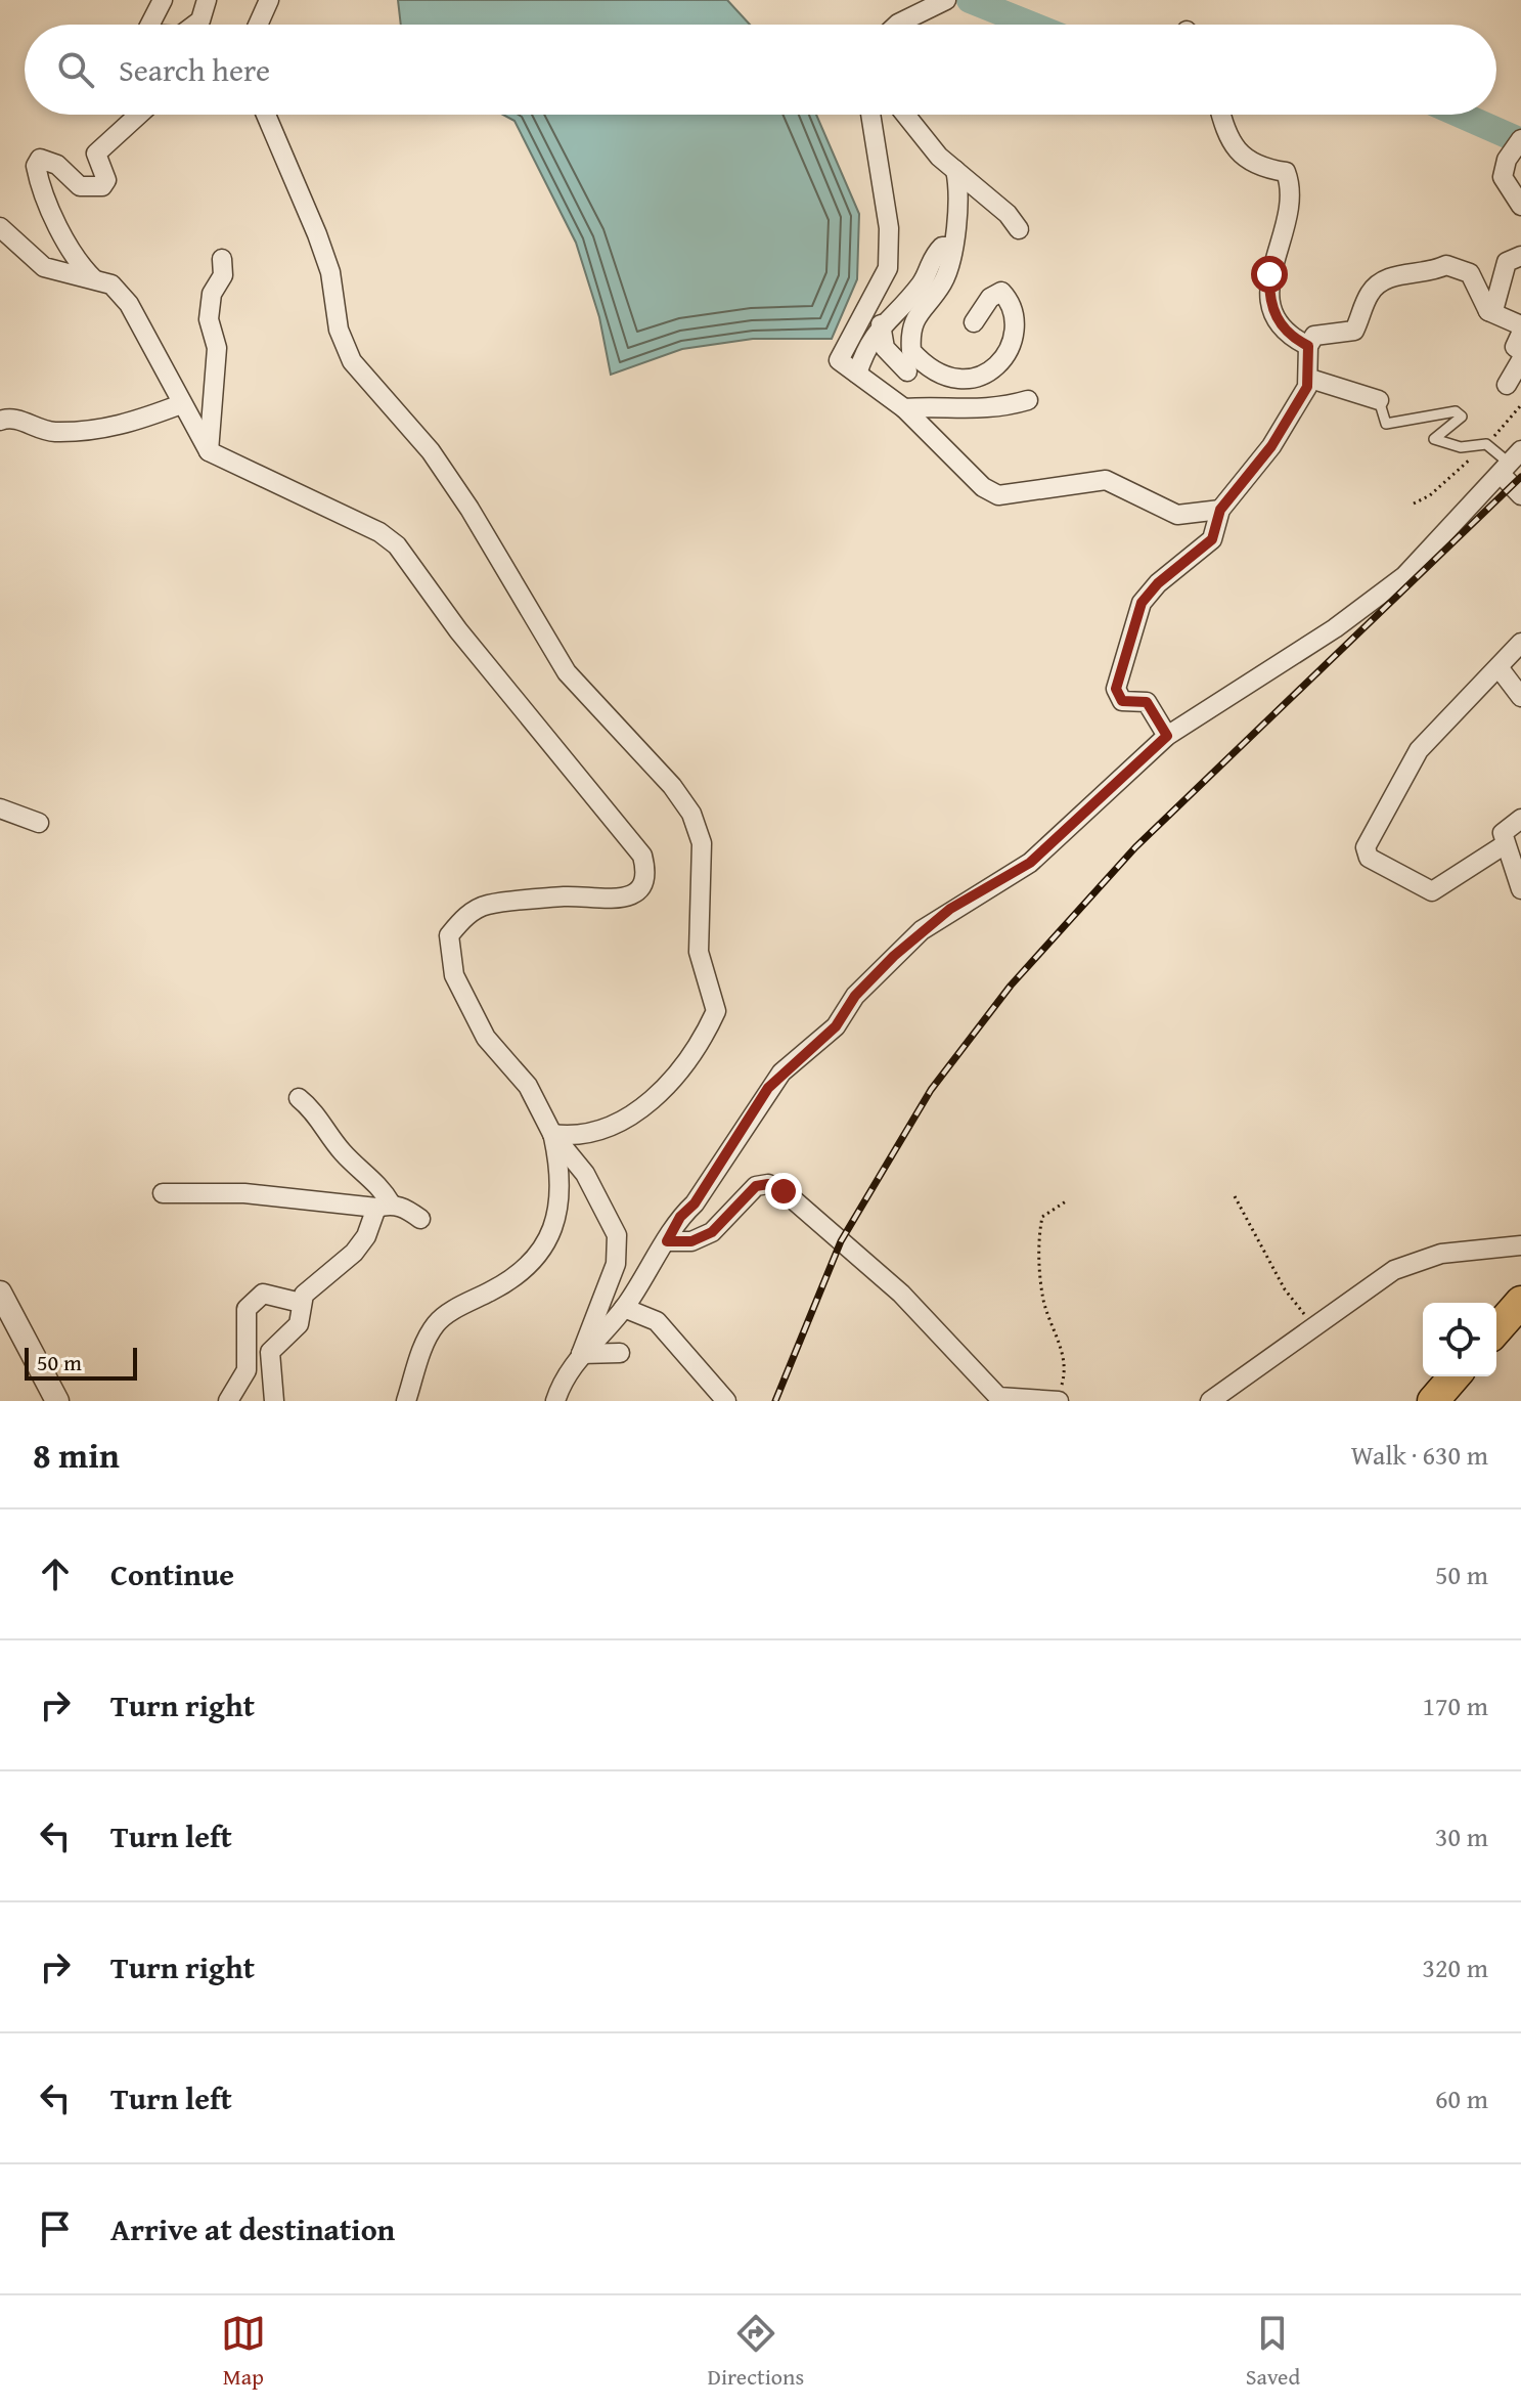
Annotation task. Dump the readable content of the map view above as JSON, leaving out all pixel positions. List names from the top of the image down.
{
  "scale_bar": "50 m",
  "page": {
    "search": "Search here",
    "scale": "50 m",
    "heading": ["8 min", "Walk · 630 m"],
    "list": [
      ["Continue", "50 m"],
      ["Turn right", "170 m"],
      ["Turn left", "30 m"],
      ["Turn right", "320 m"],
      ["Turn left", "60 m"],
      "Arrive at destination"
    ],
    "nav": ["Map", "Directions", "Saved"]
  }
}
